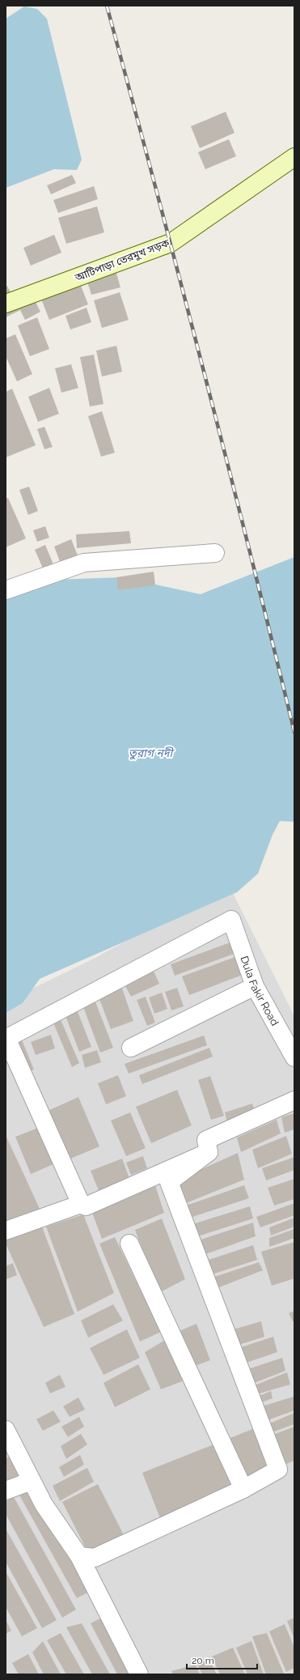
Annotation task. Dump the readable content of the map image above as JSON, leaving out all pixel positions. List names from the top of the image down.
{
  "streets": {
    "main road": ["আটিপাড়া তেরমুখ সড়ক"],
    "street": ["Dula Fakir Road"]
  },
  "water": ["তুরাগ নদী"],
  "scale_bar": "20 m"
}
